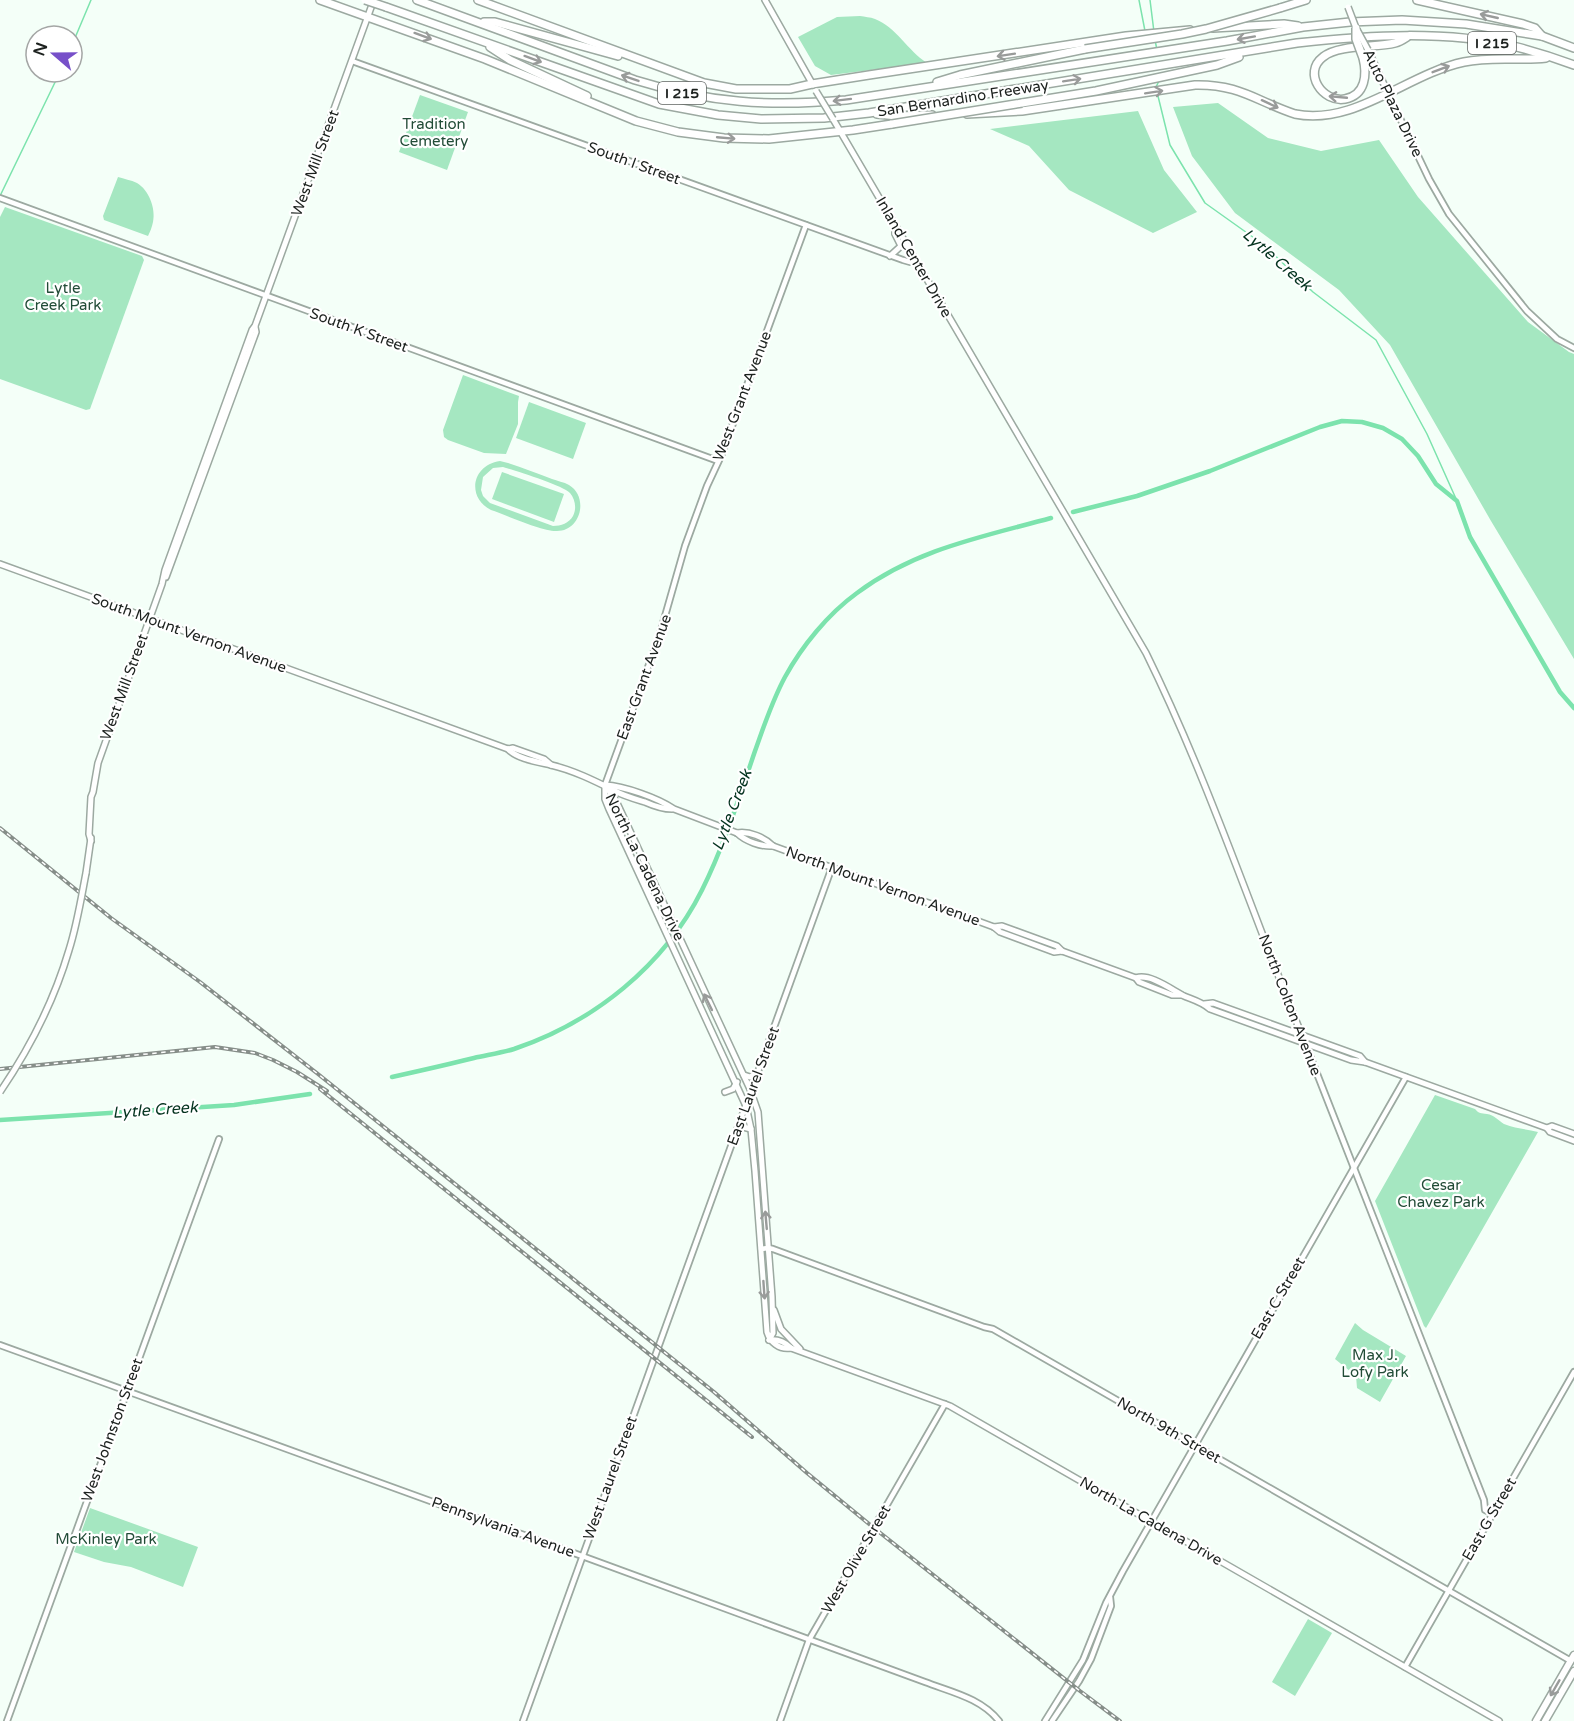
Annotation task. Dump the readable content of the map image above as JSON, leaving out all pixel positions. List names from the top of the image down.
{
  "streets": {
    "highway": ["I 215", "San Bernardino Freeway"],
    "main road": [
      "Auto Plaza Drive",
      "West Mill Street",
      "Inland Center Drive",
      "South Mount Vernon Avenue",
      "North La Cadena Drive",
      "North Mount Vernon Avenue",
      "North Colton Avenue"
    ],
    "street": [
      "South I Street",
      "South K Street",
      "West Grant Avenue",
      "East Grant Avenue",
      "East Laurel Street",
      "East C Street",
      "West Johnston Street",
      "North 9th Street",
      "West Laurel Street",
      "East G Street",
      "Pennsylvania Avenue",
      "West Olive Street"
    ]
  },
  "crossings": [
    ["West Mill Street", "South I Street"],
    ["West Mill Street", "South K Street"],
    ["West Mill Street", "South Mount Vernon Avenue"],
    ["South I Street", "Inland Center Drive"],
    ["South I Street", "West Grant Avenue"],
    ["Inland Center Drive", "North Colton Avenue"],
    ["South K Street", "West Grant Avenue"],
    ["West Grant Avenue", "East Grant Avenue"],
    ["South Mount Vernon Avenue", "North Mount Vernon Avenue"],
    ["East Grant Avenue", "North La Cadena Drive"],
    ["East Grant Avenue", "North Mount Vernon Avenue"],
    ["North La Cadena Drive", "North Mount Vernon Avenue"],
    ["North La Cadena Drive", "East Laurel Street"],
    ["North La Cadena Drive", "East C Street"],
    ["North La Cadena Drive", "North 9th Street"],
    ["North La Cadena Drive", "East G Street"],
    ["North La Cadena Drive", "West Olive Street"],
    ["North Mount Vernon Avenue", "North Colton Avenue"],
    ["North Mount Vernon Avenue", "East Laurel Street"],
    ["North Mount Vernon Avenue", "East C Street"],
    ["North Colton Avenue", "East C Street"],
    ["North Colton Avenue", "East G Street"],
    ["East Laurel Street", "West Laurel Street"],
    ["East C Street", "North 9th Street"],
    ["West Johnston Street", "Pennsylvania Avenue"],
    ["North 9th Street", "East G Street"],
    ["West Laurel Street", "Pennsylvania Avenue"],
    ["Pennsylvania Avenue", "West Olive Street"]
  ],
  "water": ["Lytle Creek"],
  "parks": [
    "Tradition Cemetery",
    "Lytle Creek Park",
    "Cesar Chavez Park",
    "Max J. Lofy Park",
    "McKinley Park"
  ],
  "north": "left"
}
